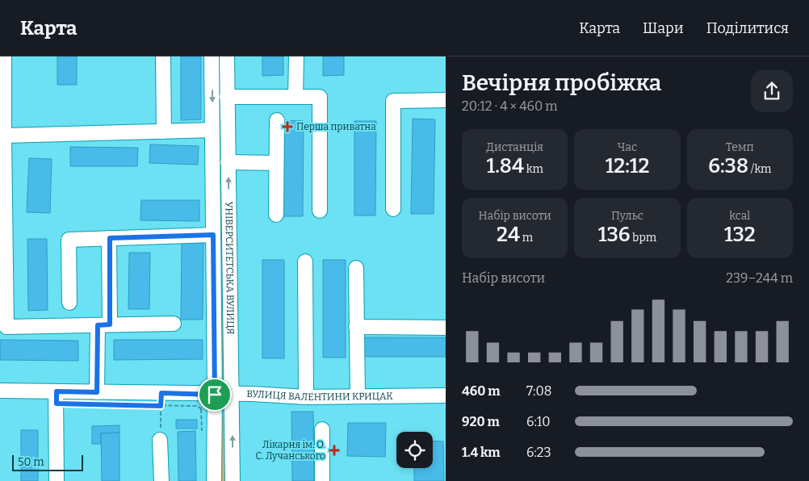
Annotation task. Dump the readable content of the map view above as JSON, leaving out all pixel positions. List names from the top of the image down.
{
  "streets": {
    "street": ["УНІВЕРСИТЕТСЬКА ВУЛИЦЯ", "ВУЛИЦЯ ВАЛЕНТИНИ КРИЦАК"]
  },
  "crossings": [
    ["УНІВЕРСИТЕТСЬКА ВУЛИЦЯ", "ВУЛИЦЯ ВАЛЕНТИНИ КРИЦАК"]
  ],
  "places": {
    "health": ["Перша приватна", "Лікарня ім. О. С. Лучанського"]
  },
  "scale_bar": "50 m",
  "page": {
    "header": "Карта",
    "nav": ["Карта", "Шари", "Поділитися"],
    "heading": ["Вечірня пробіжка", "20:12 · 4 × 460 m"],
    "stats": [
      ["Дистанція", "1.84 km"],
      ["Час", "12:12"],
      ["Темп", "6:38 /km"],
      ["Набір висоти", "24 m"],
      ["Пульс", "136 bpm"],
      ["kcal", "132"]
    ],
    "chart": ["Набір висоти", "239–244 m"],
    "list": [
      {
        "name": "460 m",
        "note": "7:08"
      },
      {
        "name": "920 m",
        "note": "6:10"
      },
      {
        "name": "1.4 km",
        "note": "6:23"
      }
    ],
    "scale": "50 m"
  }
}
